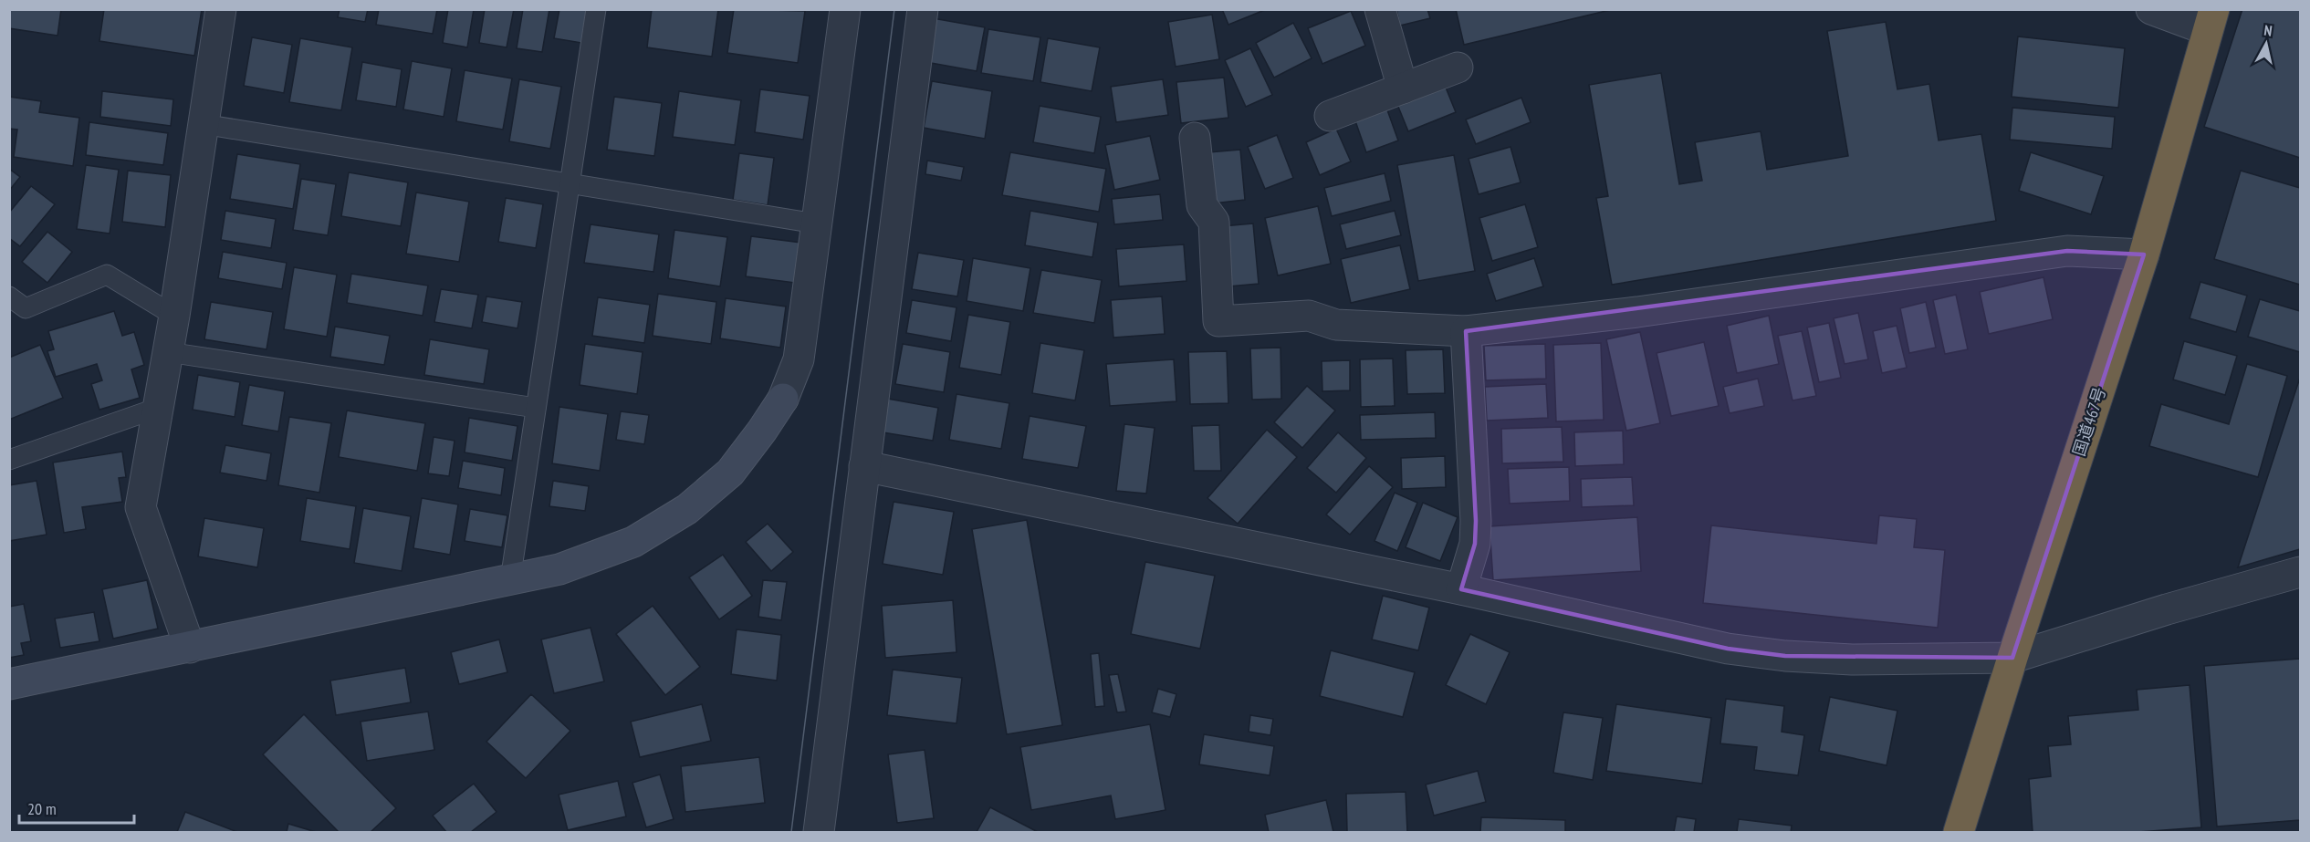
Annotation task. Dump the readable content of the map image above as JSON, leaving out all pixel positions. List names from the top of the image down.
{
  "streets": {
    "highway": ["国道467号"]
  },
  "scale_bar": "20 m",
  "north": "top"
}
